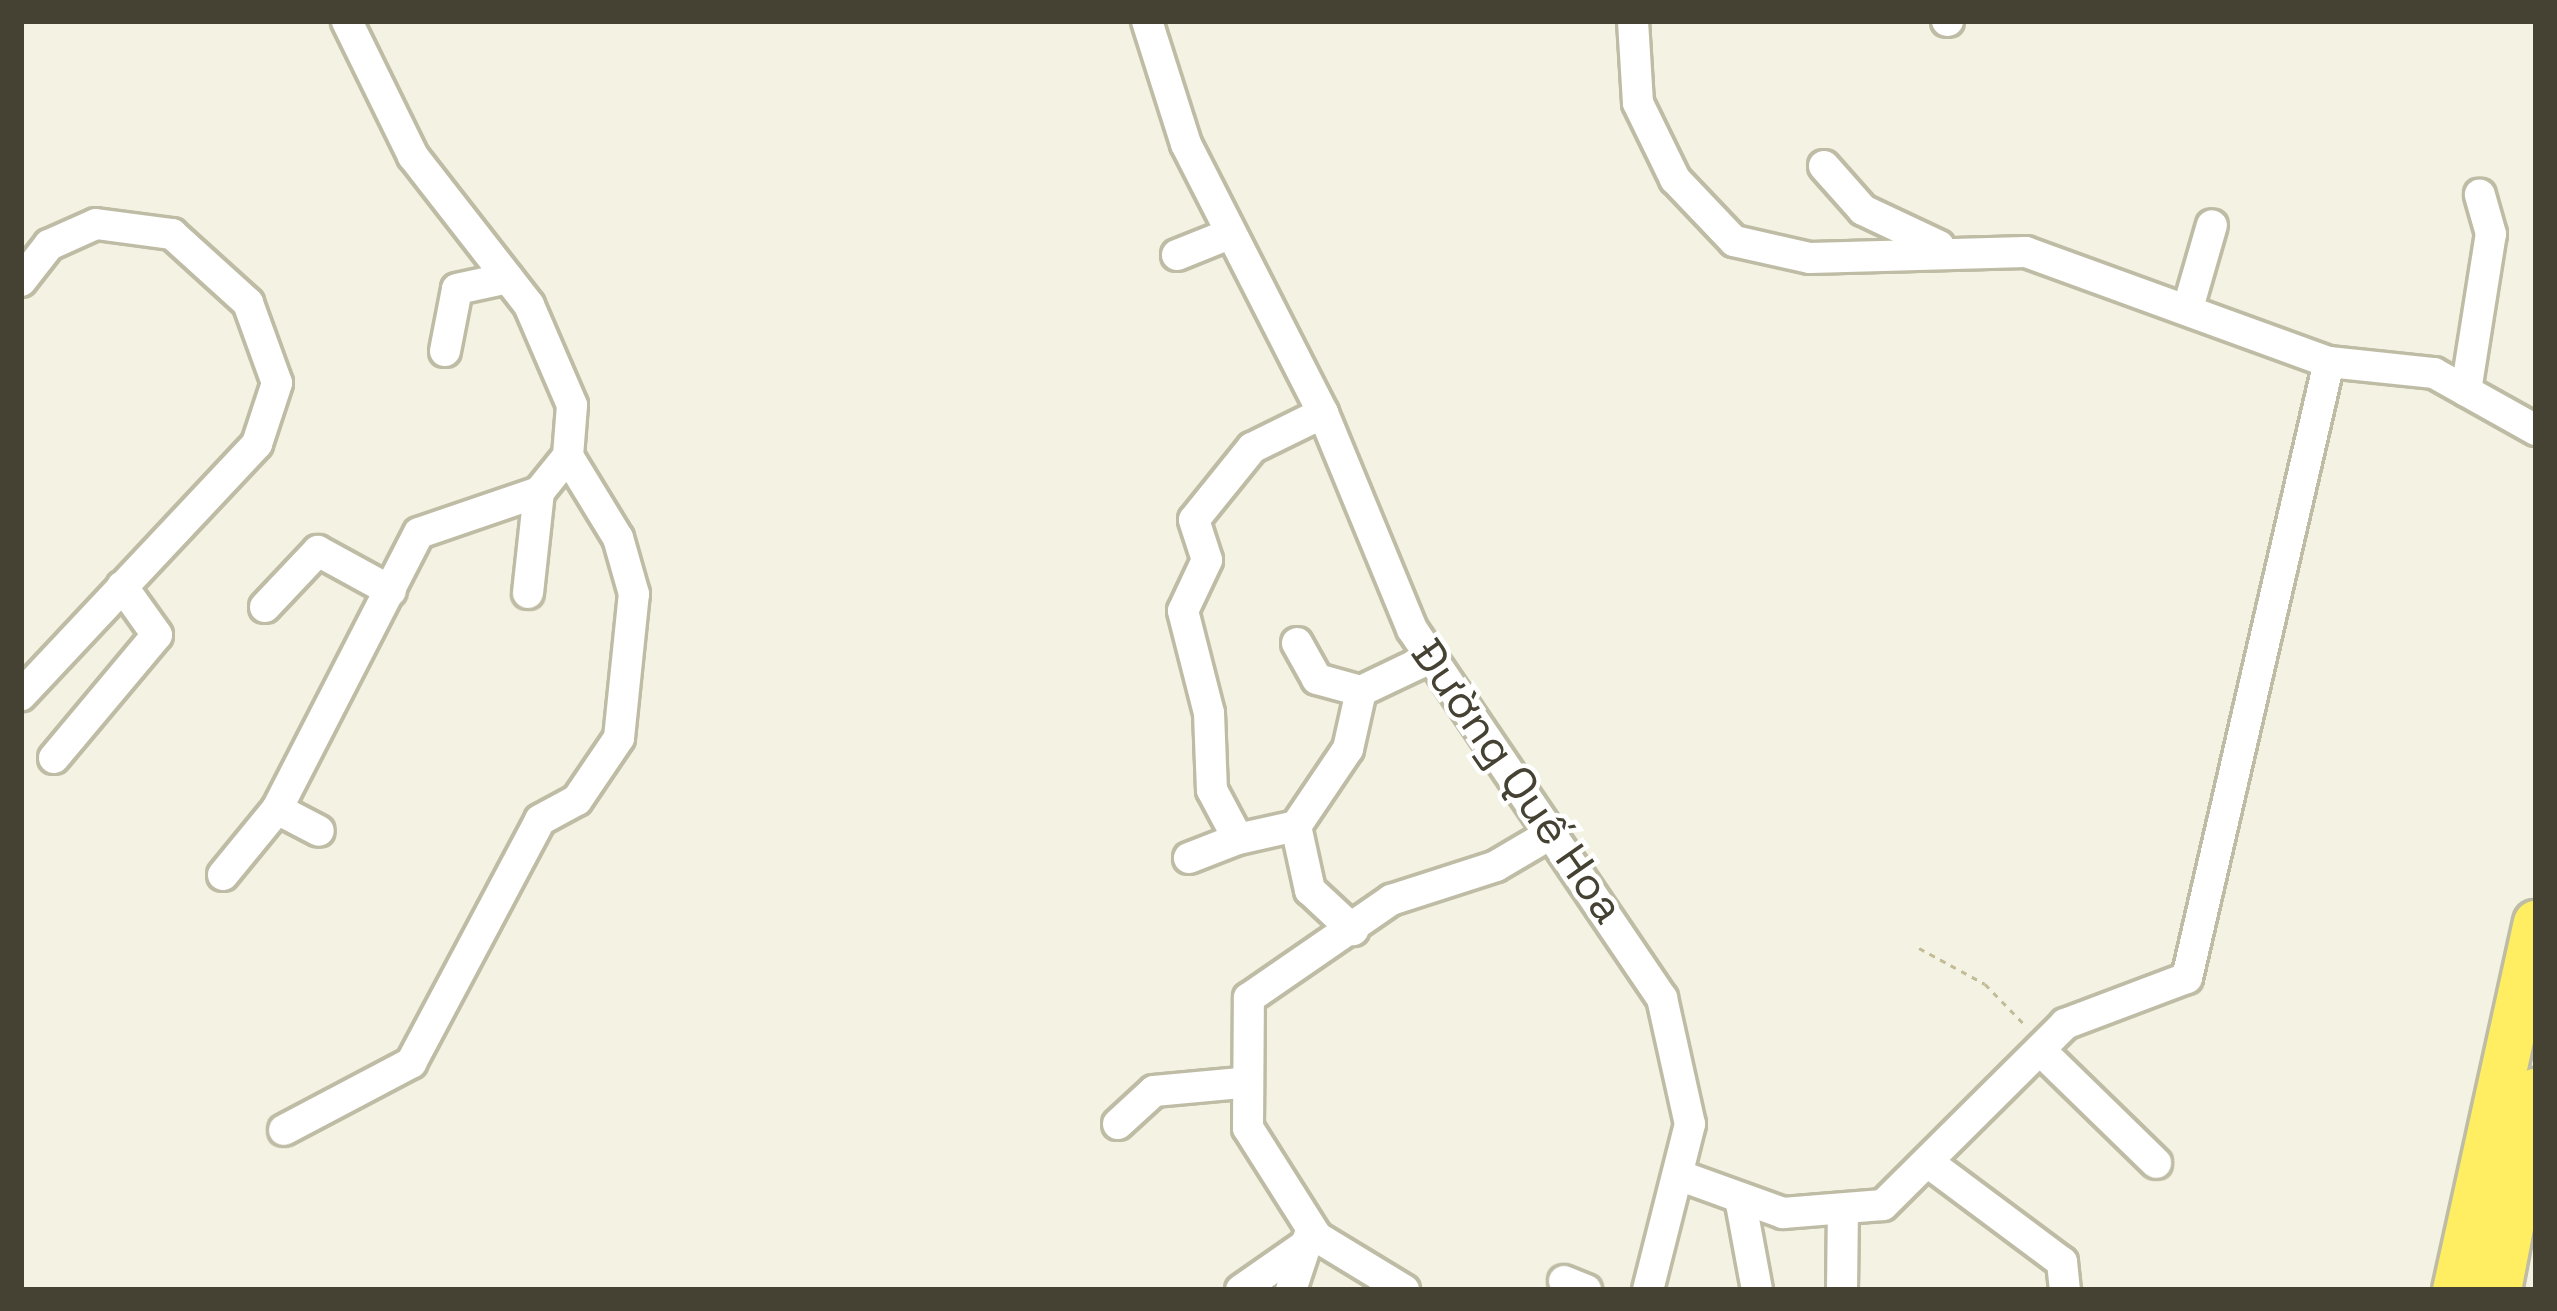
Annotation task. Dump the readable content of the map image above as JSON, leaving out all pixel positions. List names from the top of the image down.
{
  "streets": {
    "street": ["Đường Quế Hoa"]
  }
}
